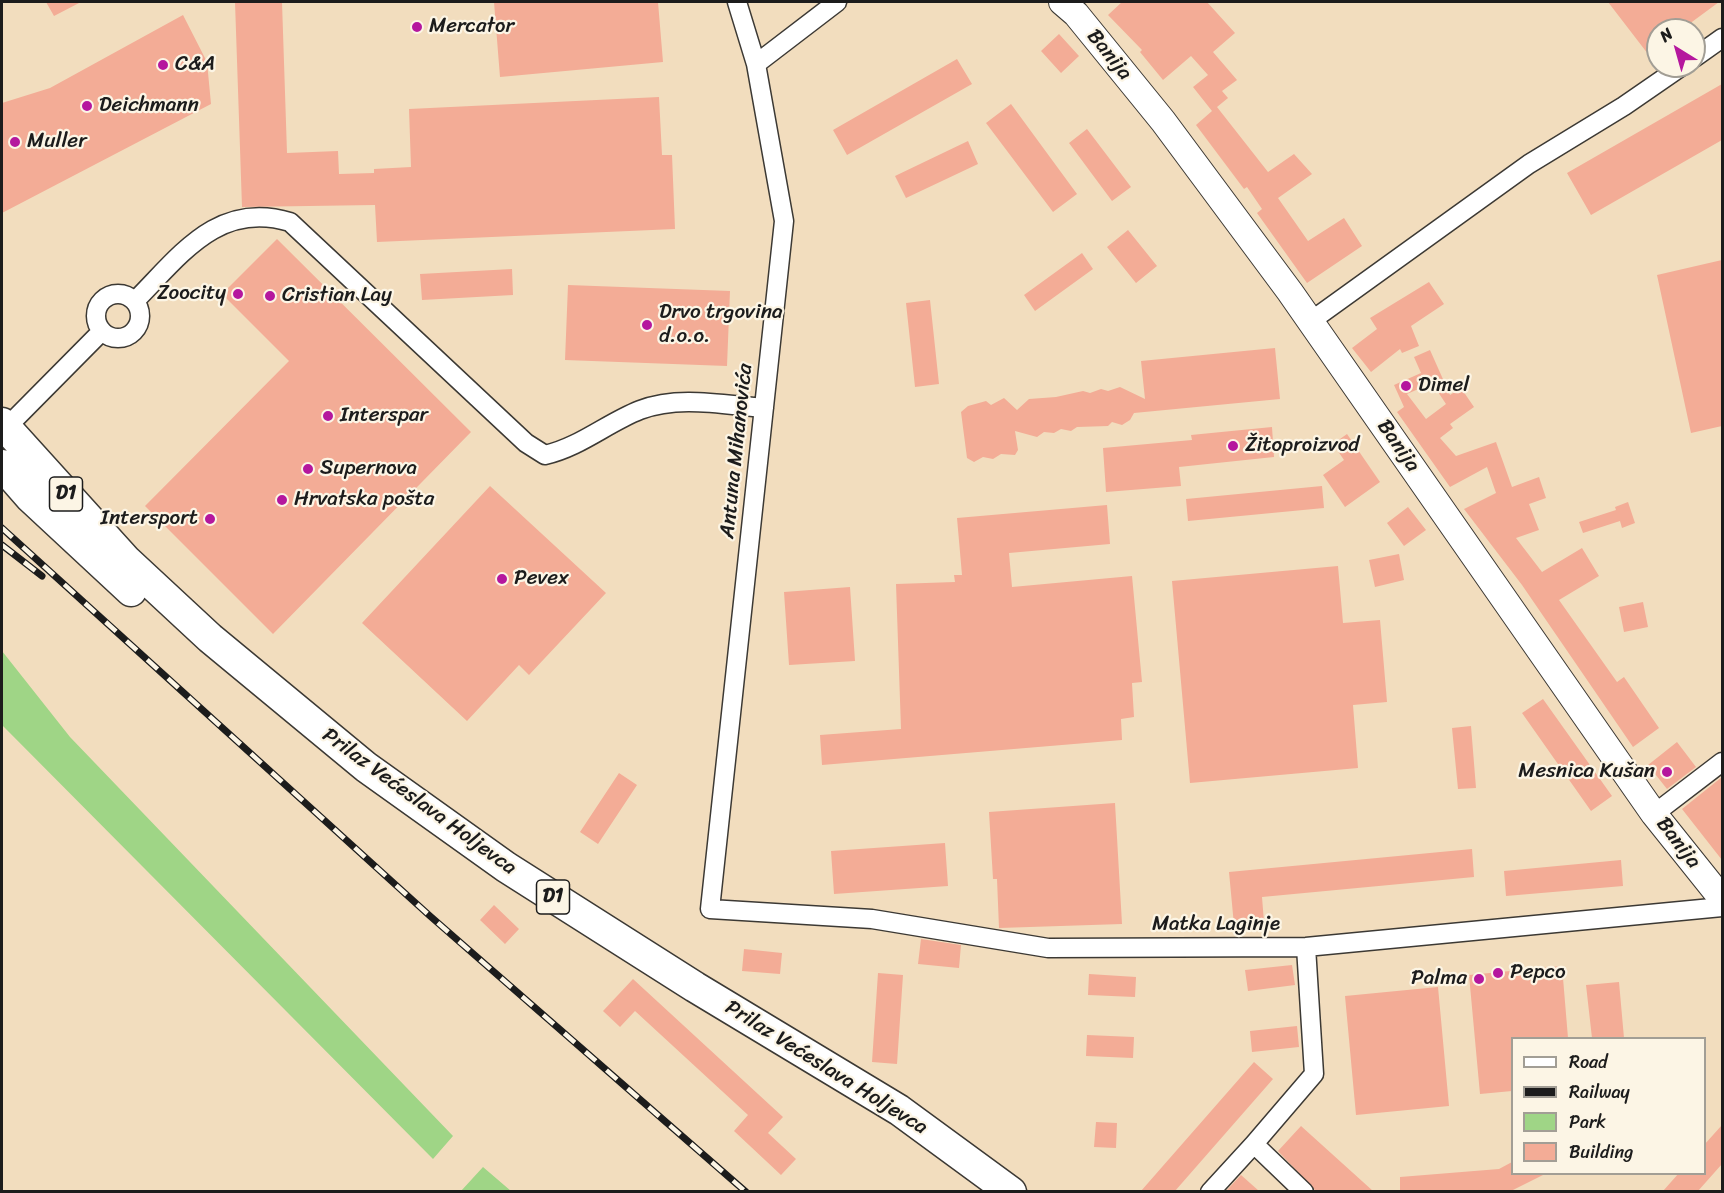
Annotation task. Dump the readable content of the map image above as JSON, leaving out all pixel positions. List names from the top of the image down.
{
  "streets": {
    "highway": ["D1", "Prilaz Većeslava Holjevca"],
    "main road": ["Banija"],
    "street": ["Antuna Mihanovića", "Matka Laginje"]
  },
  "crossings": [
    ["Antuna Mihanovića", "Matka Laginje"]
  ],
  "places": [
    "Mercator",
    "C&A",
    "Deichmann",
    "Muller",
    "Zoocity",
    "Cristian Lay",
    "Drvo trgovina d.o.o.",
    "Dimel",
    "Interspar",
    "Žitoproizvod",
    "Supernova",
    "Hrvatska pošta",
    "Intersport",
    "Pevex",
    "Mesnica Kušan",
    "Pepco",
    "Palma"
  ],
  "legend": [
    "Road",
    "Railway",
    "Park",
    "Building"
  ],
  "north": "top left"
}
